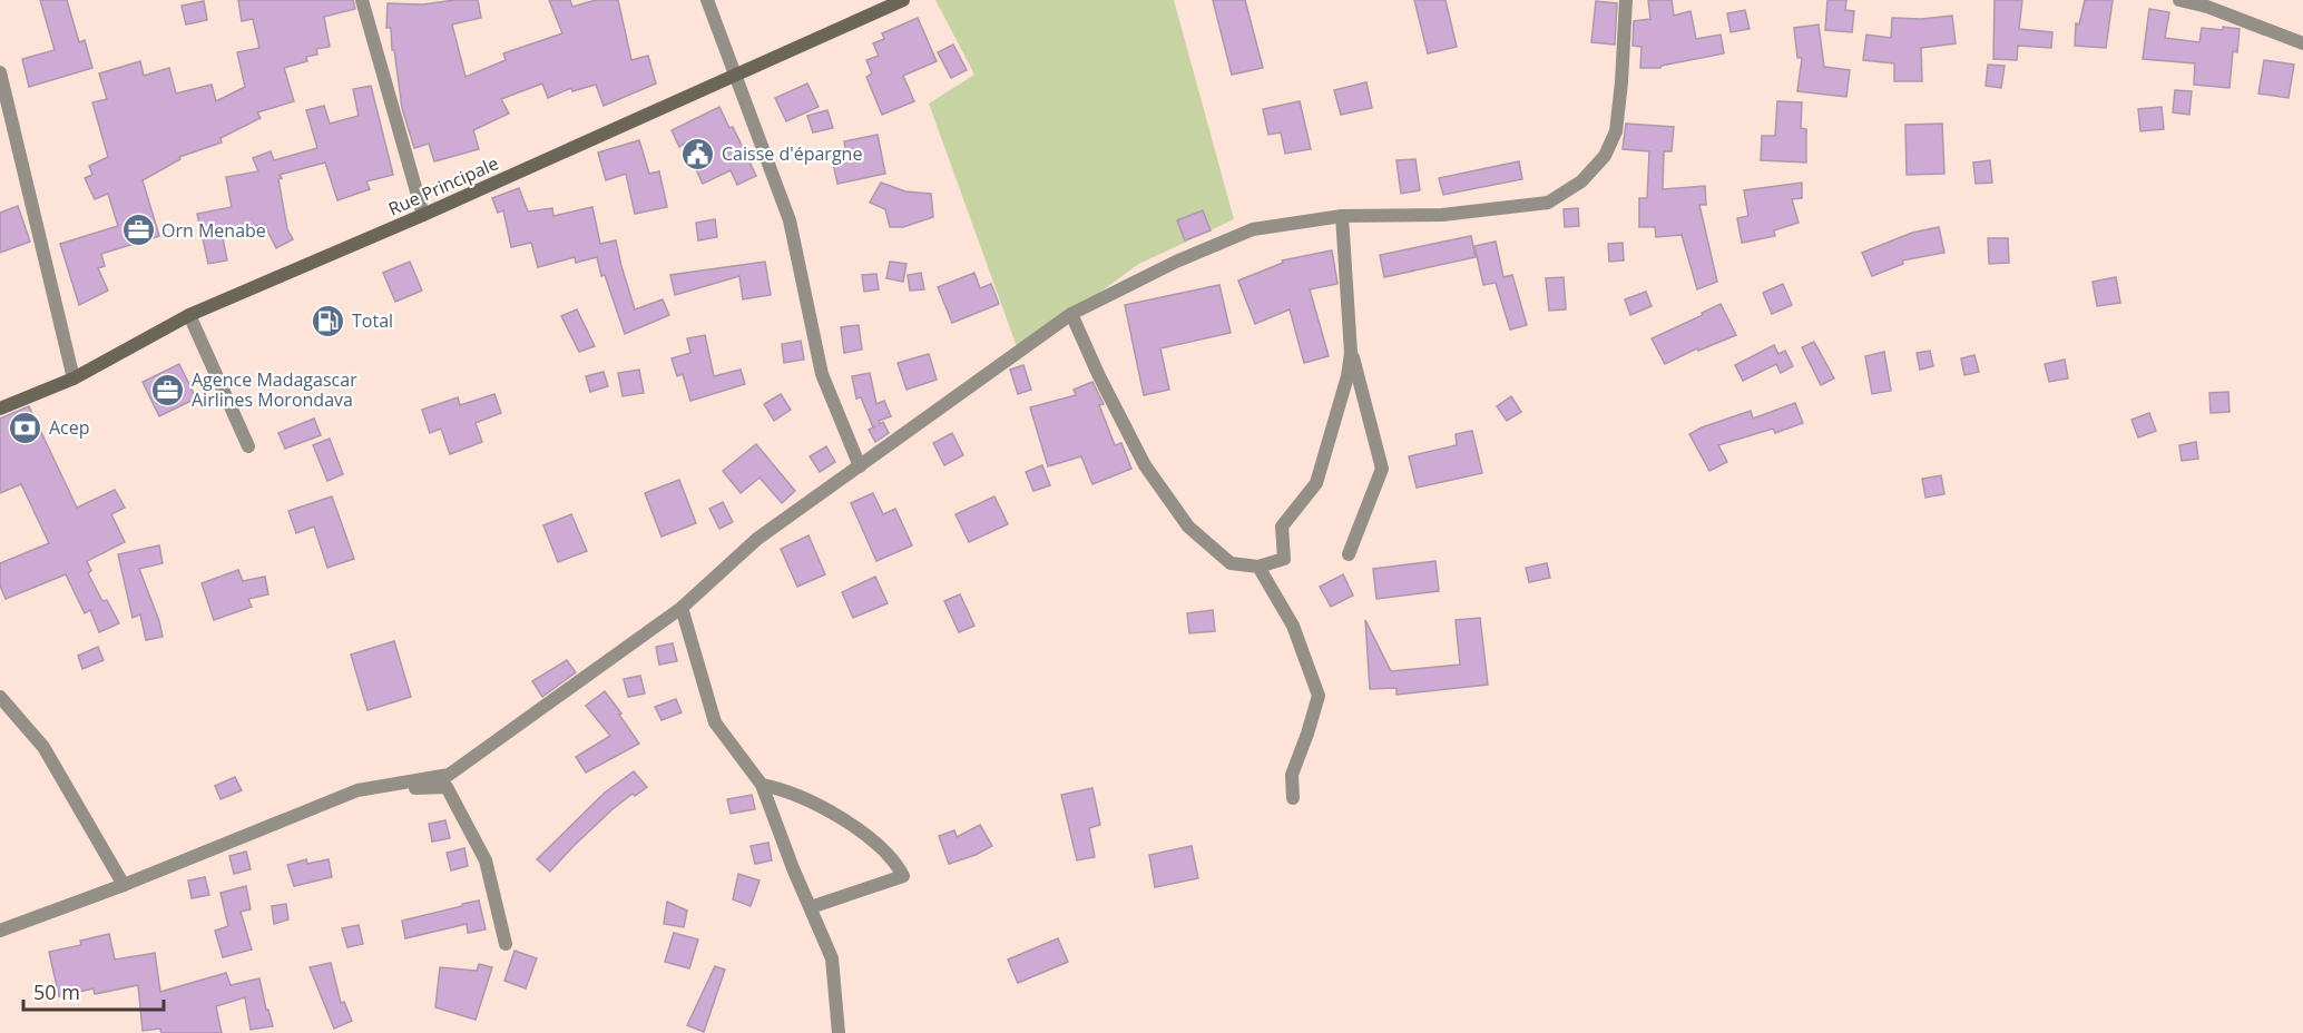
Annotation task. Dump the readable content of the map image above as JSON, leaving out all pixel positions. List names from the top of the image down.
{
  "streets": {
    "main road": ["Rue Principale"]
  },
  "places": {
    "public building": ["Caisse d'épargne"],
    "office": ["Orn Menabe", "Agence Madagascar Airlines Morondava"],
    "fuel station": ["Total"],
    "bank": ["Acep"]
  },
  "scale_bar": "50 m"
}
